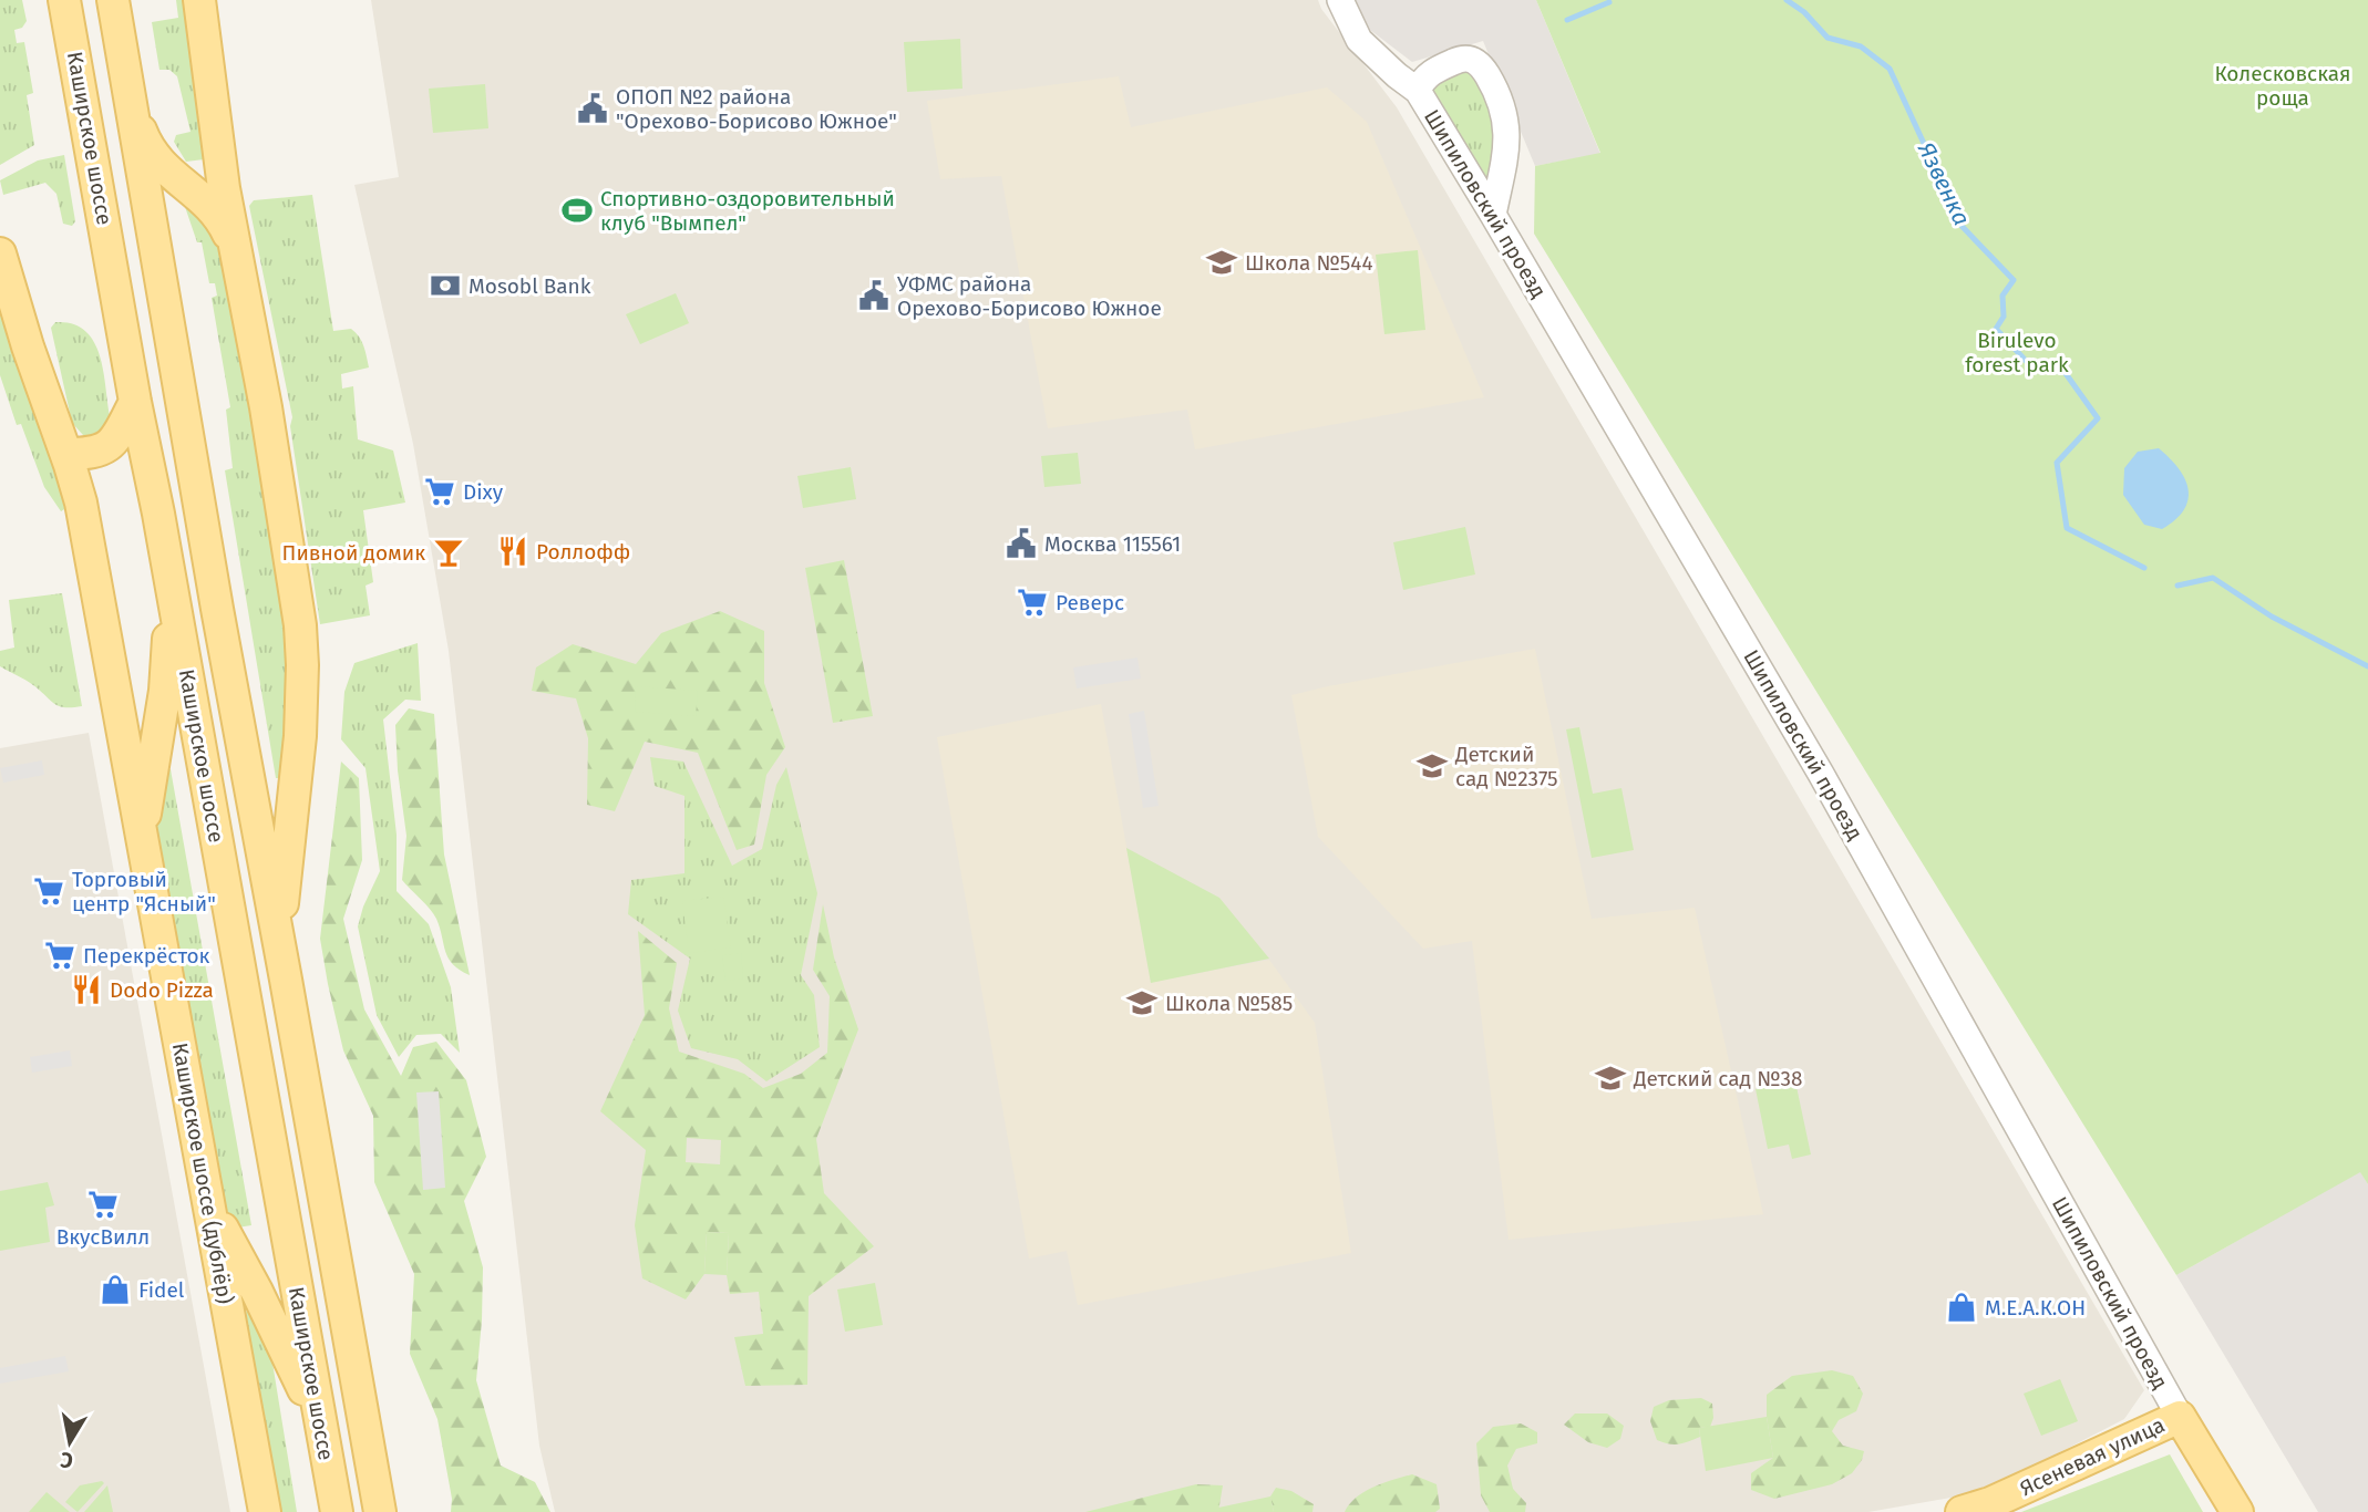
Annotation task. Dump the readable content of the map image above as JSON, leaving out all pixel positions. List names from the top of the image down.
{
  "streets": {
    "main road": [
      "Каширское шоссе",
      "Шипиловский проезд",
      "Каширское шоссе (дублёр)",
      "Ясеневая улица"
    ]
  },
  "crossings": [
    ["Шипиловский проезд", "Ясеневая улица"]
  ],
  "water": ["Язвенка"],
  "parks": ["Колесковская роща", "Birulevo forest park"],
  "places": {
    "public building": ["ОПОП №2 района \"Орехово-Борисово Южное\"", "УФМС района Орехово-Борисово Южное", "Москва 115561"],
    "sports": ["Спортивно-оздоровительный клуб \"Вымпел\""],
    "school or university": [
      "Школа №544",
      "Детский сад №2375",
      "Школа №585",
      "Детский сад №38"
    ],
    "bank": ["Mosobl Bank"],
    "supermarket": [
      "Dixy",
      "Реверс",
      "Торговый центр \"Ясный\"",
      "Перекрёсток",
      "ВкусВилл"
    ],
    "restaurant": ["Роллофф", "Dodo Pizza"],
    "bar": ["Пивной домик"],
    "shop": ["Fidel", "М.Е.А.К.ОН"]
  },
  "north": "bottom"
}
